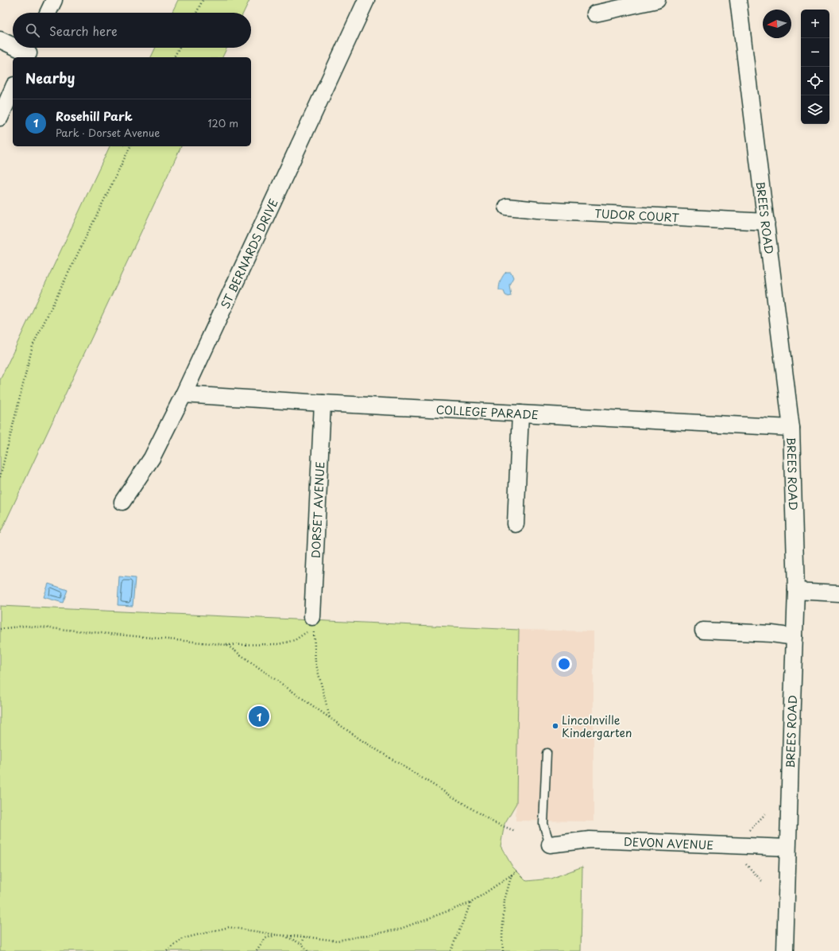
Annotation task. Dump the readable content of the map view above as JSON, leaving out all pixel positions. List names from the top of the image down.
{
  "streets": {
    "street": [
      "TUDOR COURT",
      "BREES ROAD",
      "ST BERNARDS DRIVE",
      "COLLEGE PARADE",
      "DORSET AVENUE",
      "DEVON AVENUE"
    ]
  },
  "crossings": [
    ["TUDOR COURT", "BREES ROAD"],
    ["BREES ROAD", "COLLEGE PARADE"],
    ["BREES ROAD", "DEVON AVENUE"],
    ["ST BERNARDS DRIVE", "COLLEGE PARADE"],
    ["COLLEGE PARADE", "DORSET AVENUE"]
  ],
  "places": ["Lincolnville Kindergarten"],
  "north": "left",
  "page": {
    "map_buttons": ["+", "−"],
    "search": "Search here",
    "heading": "Nearby",
    "list": [
      {
        "mark": "1",
        "name": "Rosehill Park",
        "note": "Park · Dorset Avenue",
        "value": "120 m"
      }
    ],
    "pins": "1"
  }
}
